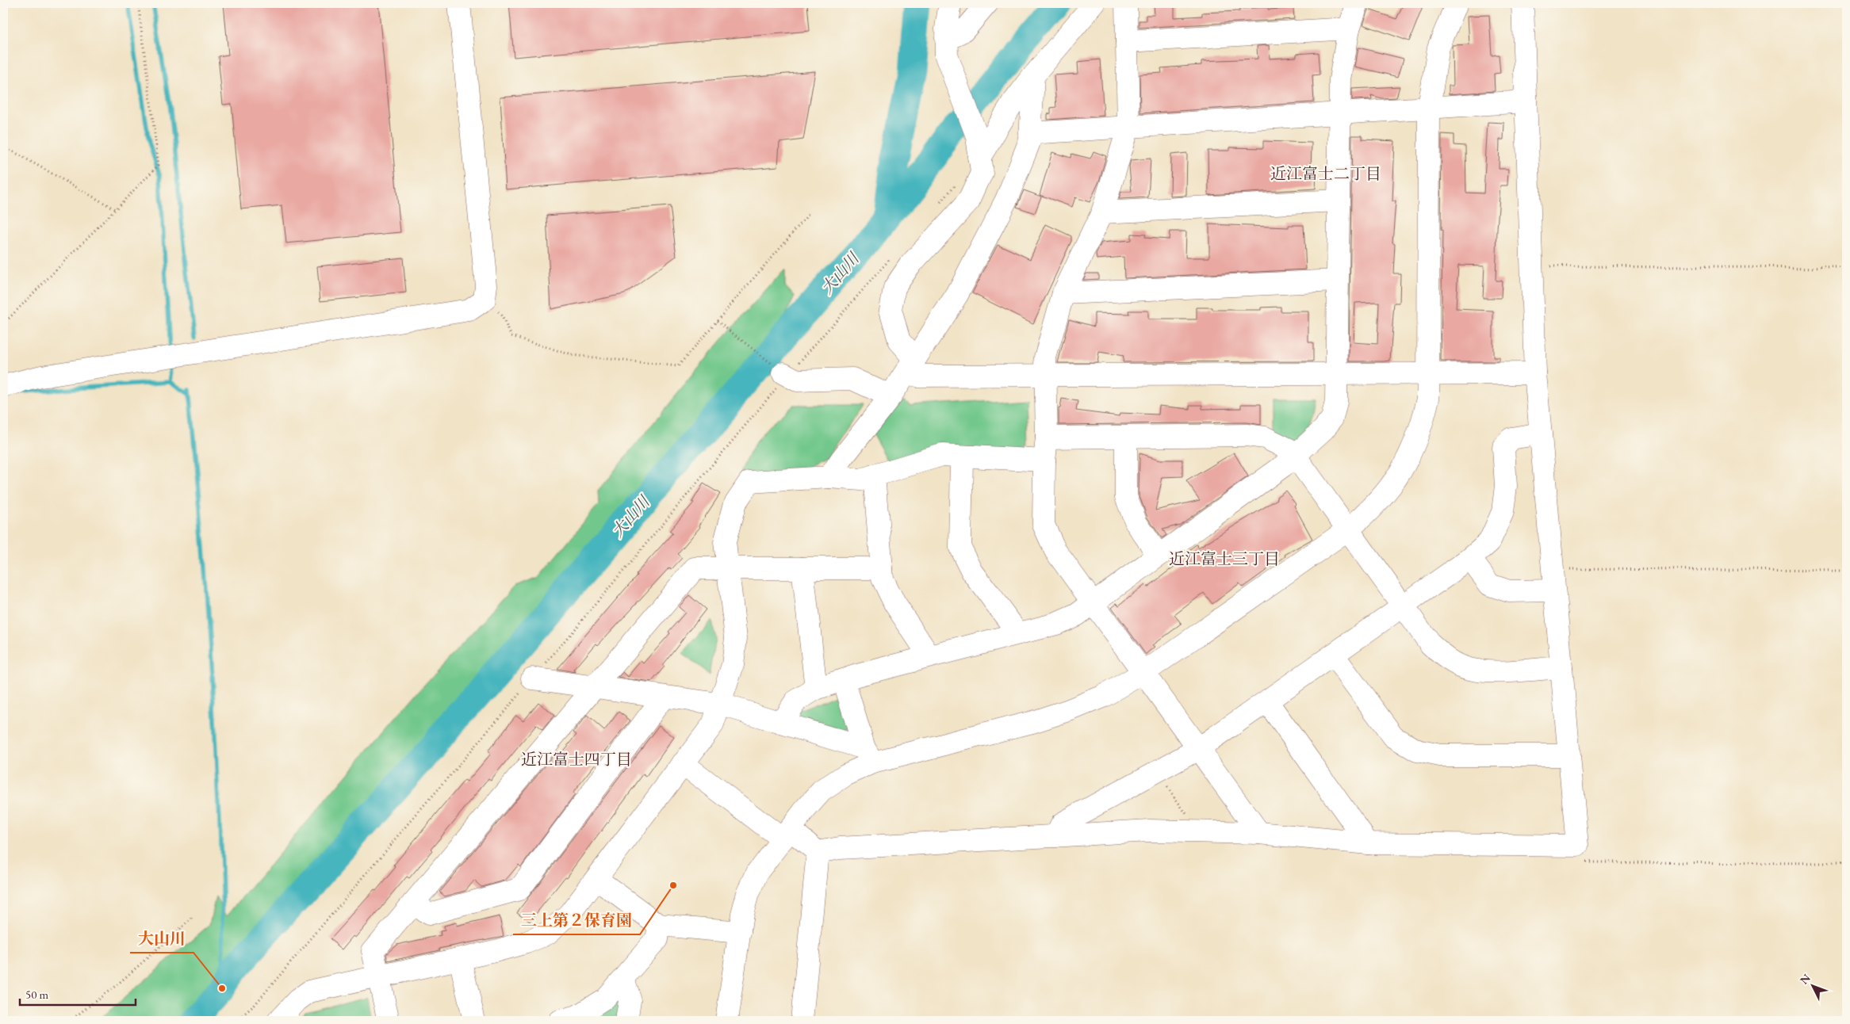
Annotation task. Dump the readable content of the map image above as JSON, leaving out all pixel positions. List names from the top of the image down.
{
  "districts": ["近江富士二丁目", "近江富士三丁目", "近江富士四丁目"],
  "water": ["大山川"],
  "places": ["三上第２保育園", "大山川"],
  "scale_bar": "50 m",
  "north": "top left"
}
